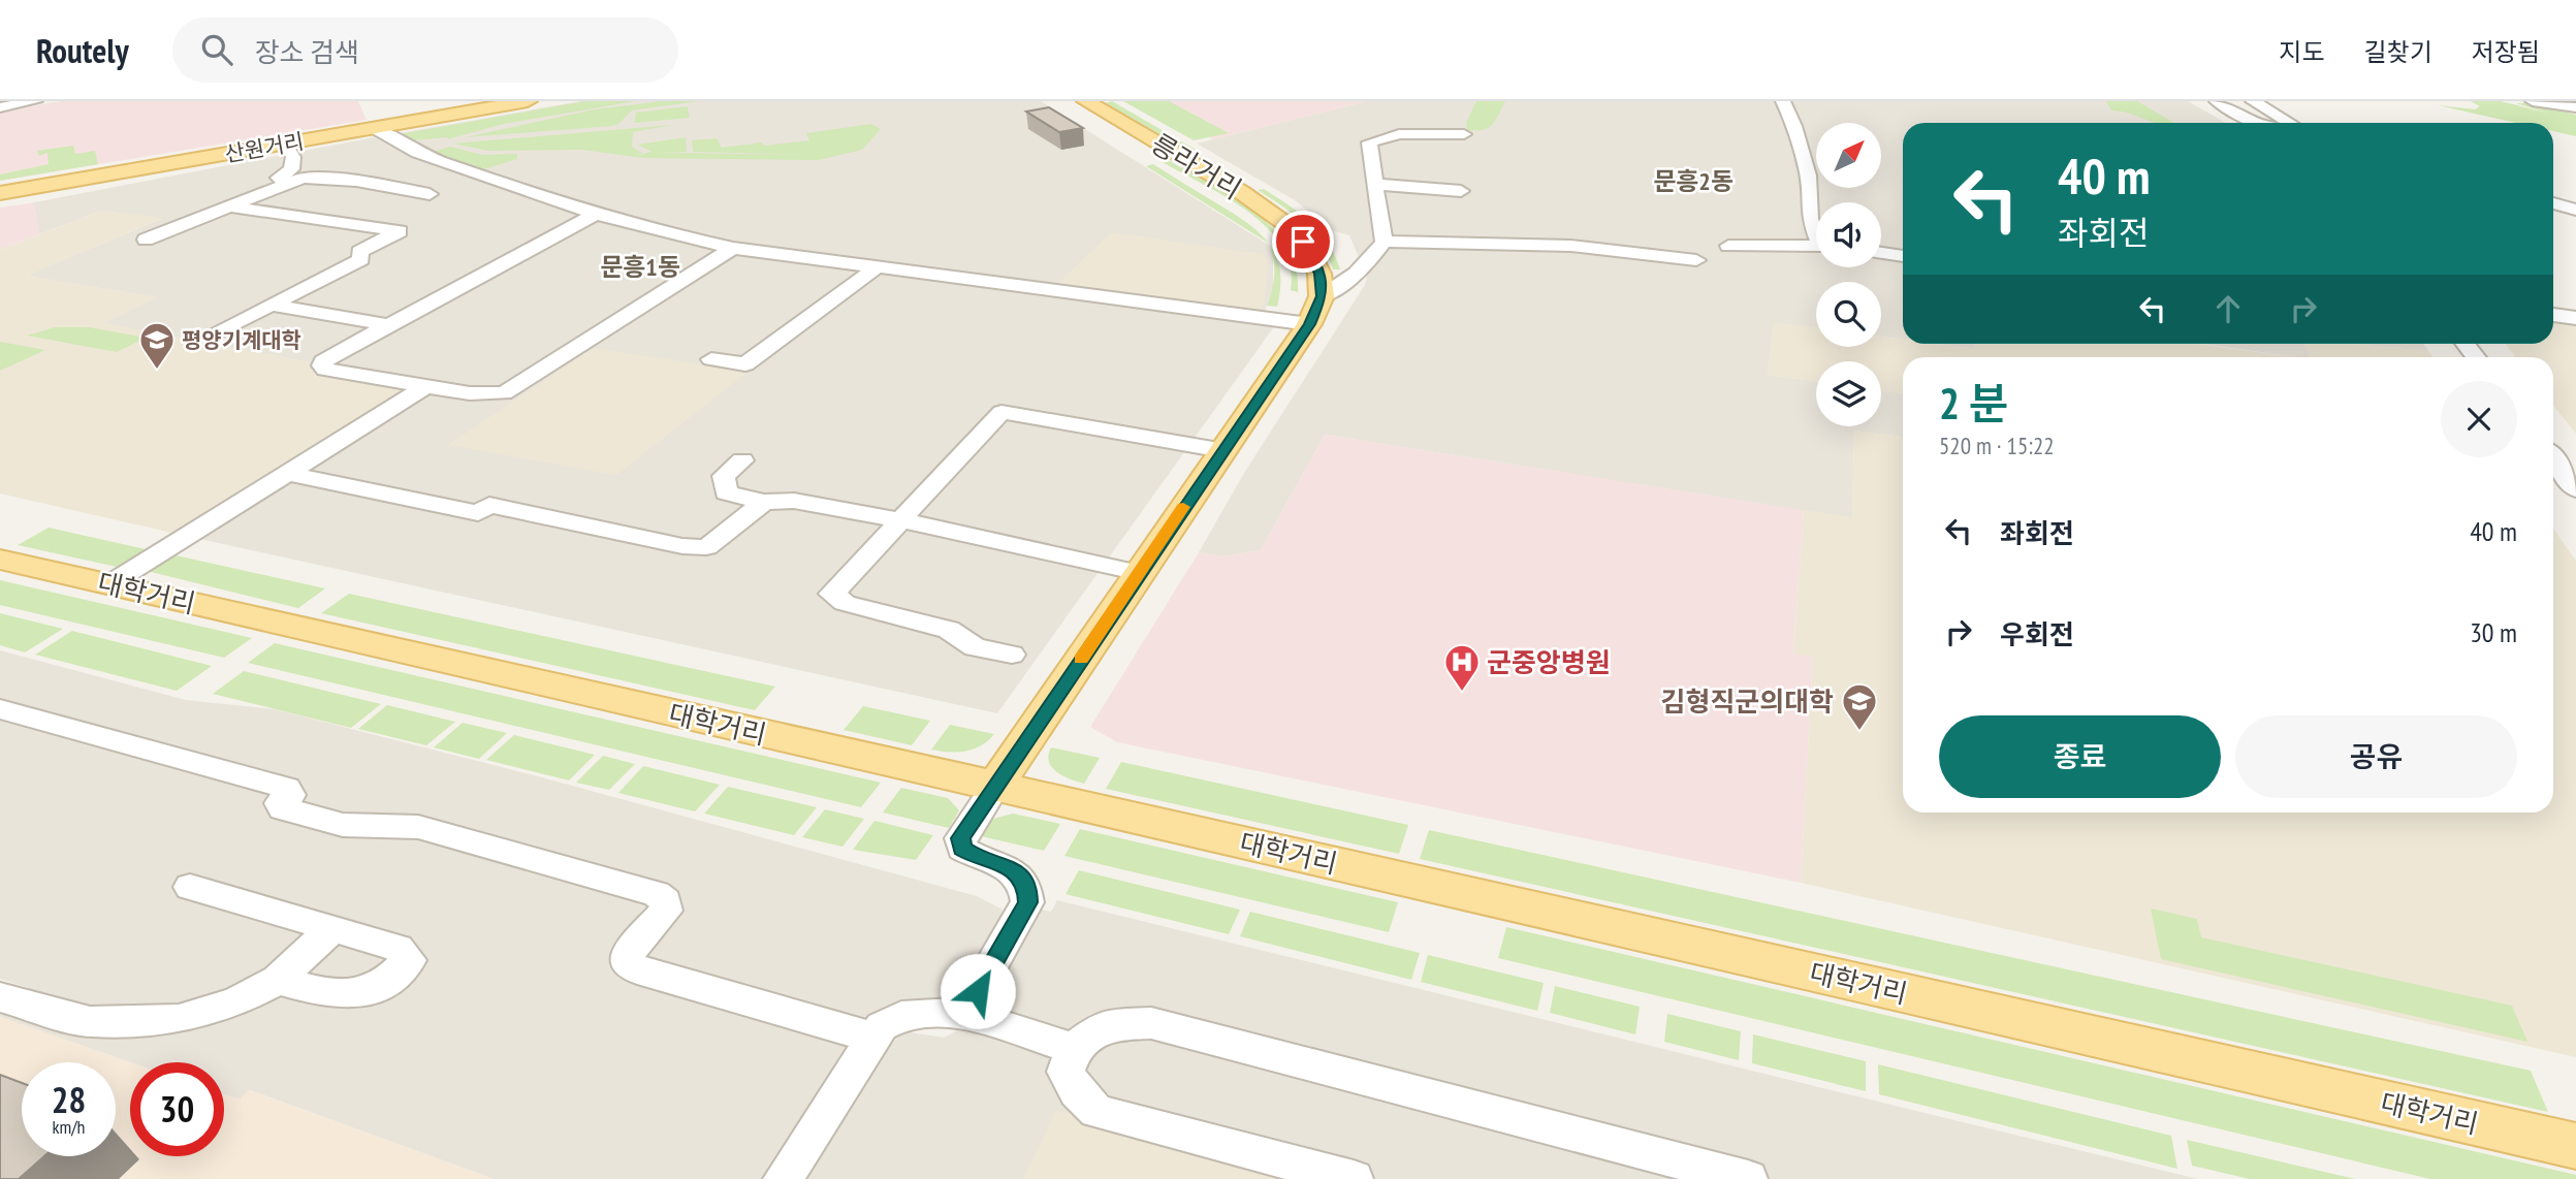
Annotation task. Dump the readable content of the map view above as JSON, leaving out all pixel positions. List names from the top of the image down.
{
  "streets": {
    "main road": ["산원거리", "릉라거리", "대학거리"]
  },
  "districts": ["문흥2동", "문흥1동"],
  "places": {
    "school or university": ["평양기계대학", "김형직군의대학"],
    "hospital": ["군중앙병원"]
  },
  "north": "top right",
  "page": {
    "header": "Routely",
    "search": "장소 검색",
    "nav": ["지도", "길찾기", "저장됨"],
    "turn": ["40 m", "좌회전"],
    "heading": ["2 분", "520 m · 15:22"],
    "list": [
      {
        "name": "좌회전",
        "value": "40 m"
      },
      {
        "name": "우회전",
        "value": "30 m"
      }
    ],
    "buttons": ["종료", "공유"],
    "speed": "28 km/h",
    "limit": "30"
  }
}
